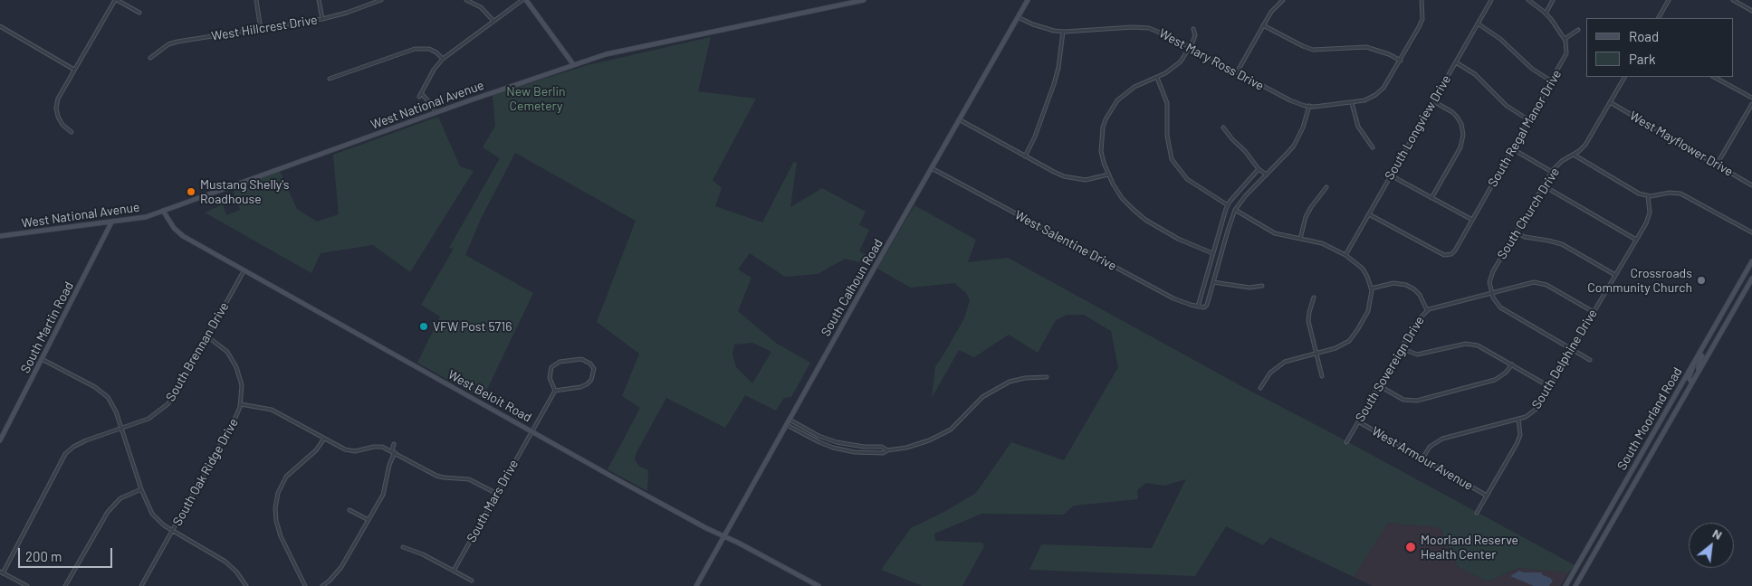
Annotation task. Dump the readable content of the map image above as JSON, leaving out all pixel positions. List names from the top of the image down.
{
  "streets": {
    "main road": [
      "West National Avenue",
      "South Calhoun Road",
      "South Martin Road",
      "West Beloit Road",
      "South Moorland Road"
    ],
    "street": [
      "West Hillcrest Drive",
      "West Mary Ross Drive",
      "South Longview Drive",
      "South Regal Manor Drive",
      "West Mayflower Drive",
      "South Church Drive",
      "West Salentine Drive",
      "South Brennan Drive",
      "South Delphine Drive",
      "South Sovereign Drive",
      "West Armour Avenue",
      "South Oak Ridge Drive",
      "South Mars Drive"
    ]
  },
  "crossings": [
    ["West Mary Ross Drive", "South Calhoun Road"],
    ["West National Avenue", "South Martin Road"],
    ["West National Avenue", "West Beloit Road"],
    ["South Longview Drive", "South Regal Manor Drive"],
    ["West Mayflower Drive", "South Church Drive"],
    ["South Church Drive", "South Sovereign Drive"],
    ["West Salentine Drive", "South Calhoun Road"],
    ["South Calhoun Road", "West Beloit Road"],
    ["South Brennan Drive", "West Beloit Road"],
    ["South Brennan Drive", "South Oak Ridge Drive"],
    ["South Delphine Drive", "South Sovereign Drive"],
    ["South Delphine Drive", "West Armour Avenue"],
    ["South Sovereign Drive", "West Armour Avenue"],
    ["West Beloit Road", "South Mars Drive"]
  ],
  "parks": ["New Berlin Cemetery"],
  "places": [
    "Mustang Shelly's Roadhouse",
    "Crossroads Community Church",
    "VFW Post 5716",
    "Moorland Reserve Health Center"
  ],
  "legend": ["Road", "Park"],
  "scale_bar": "200 m",
  "north": "top right"
}
